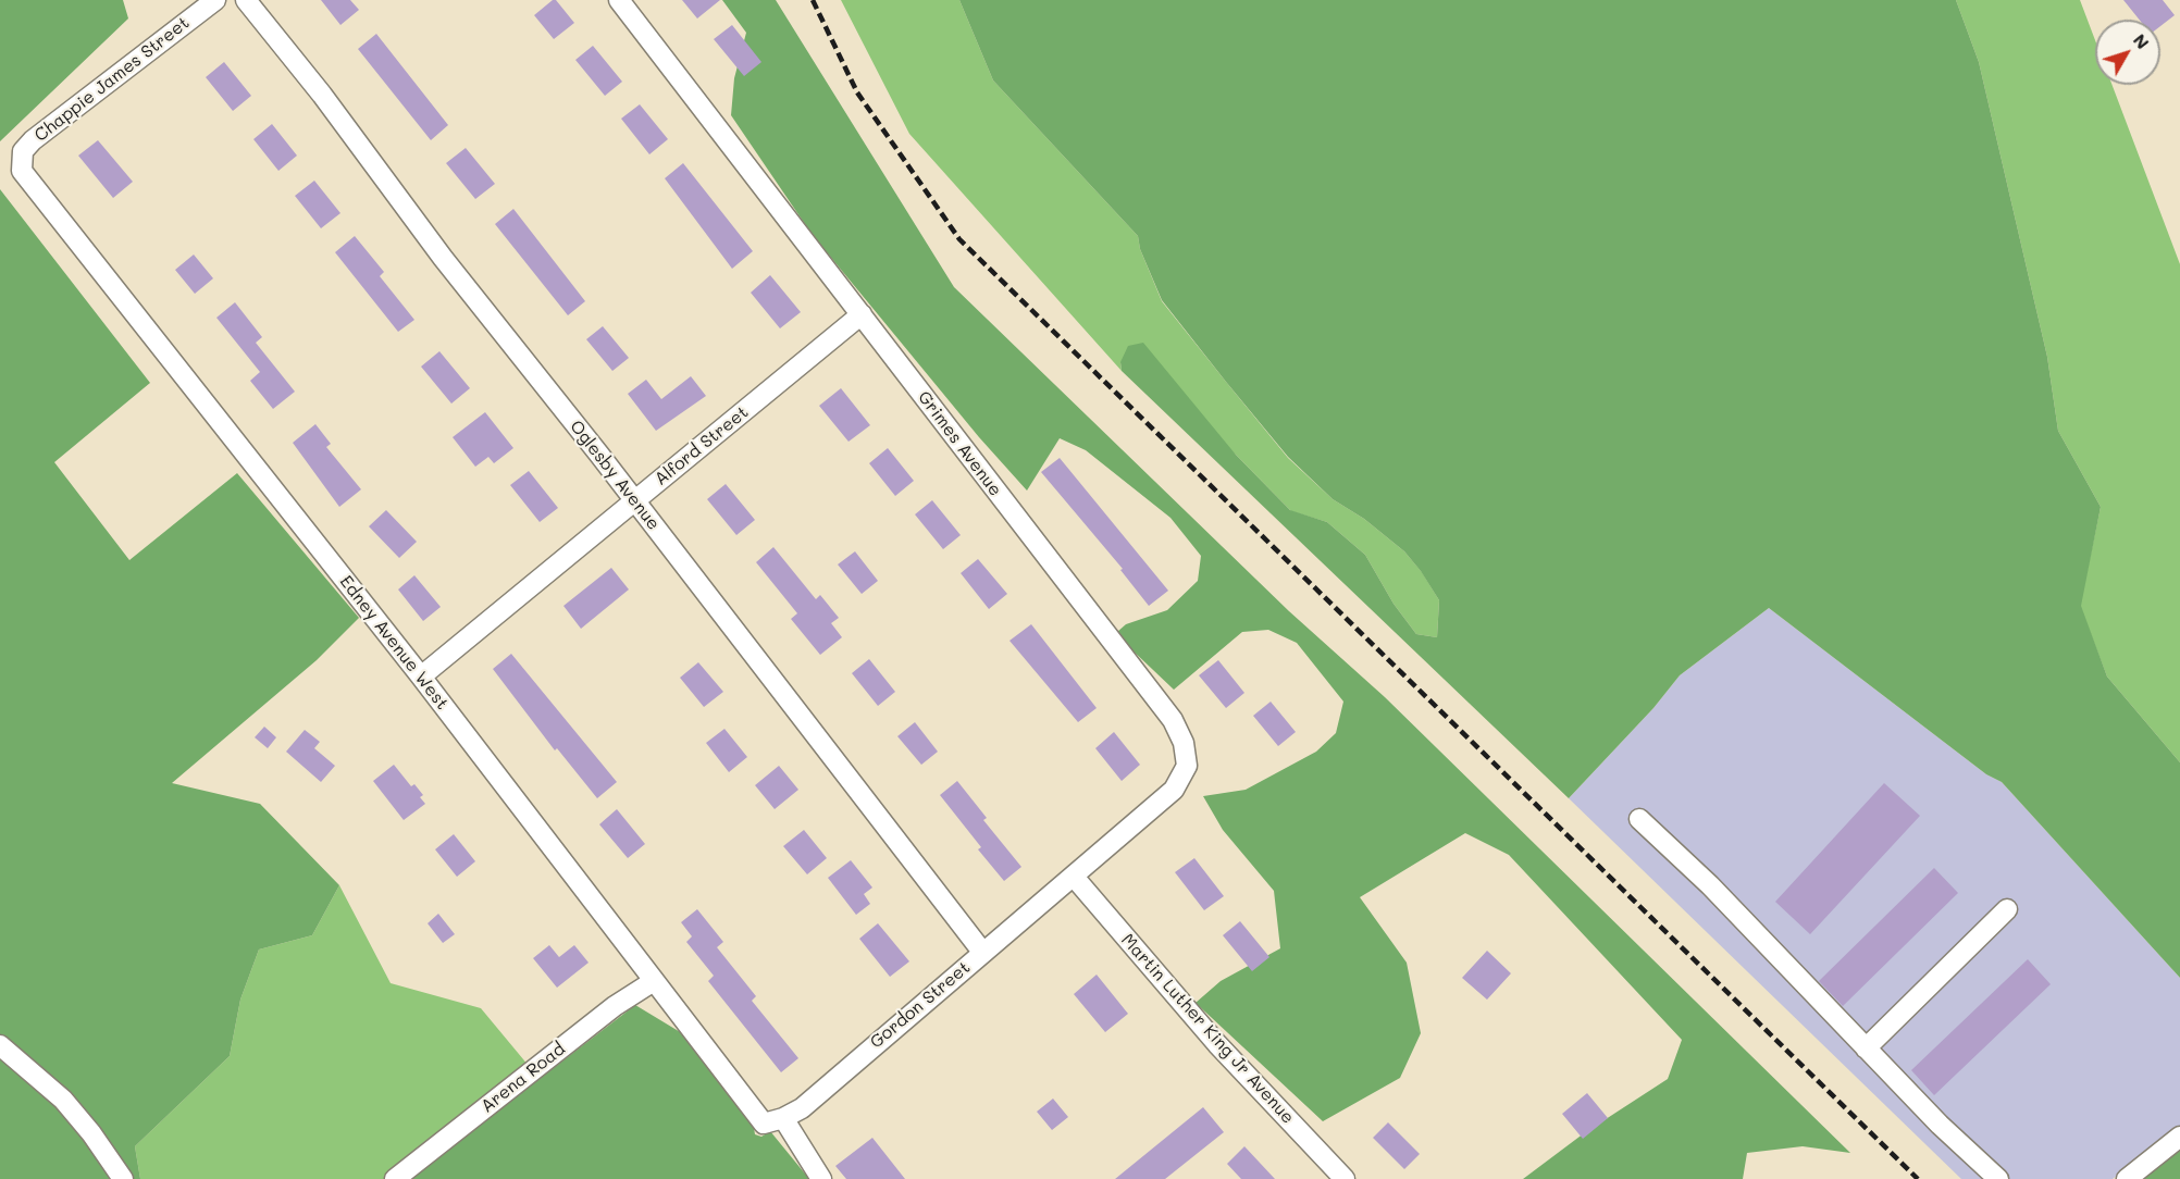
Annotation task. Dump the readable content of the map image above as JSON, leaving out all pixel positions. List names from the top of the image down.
{
  "streets": {
    "street": [
      "Chappie James Street",
      "Grimes Avenue",
      "Alford Street",
      "Oglesby Avenue",
      "Edney Avenue West",
      "Gordon Street",
      "Martin Luther King Jr Avenue",
      "Arena Road"
    ]
  },
  "crossings": [
    ["Chappie James Street", "Edney Avenue West"],
    ["Grimes Avenue", "Alford Street"],
    ["Grimes Avenue", "Gordon Street"],
    ["Grimes Avenue", "Martin Luther King Jr Avenue"],
    ["Alford Street", "Oglesby Avenue"],
    ["Alford Street", "Edney Avenue West"],
    ["Oglesby Avenue", "Gordon Street"],
    ["Edney Avenue West", "Gordon Street"],
    ["Edney Avenue West", "Arena Road"],
    ["Gordon Street", "Martin Luther King Jr Avenue"]
  ],
  "north": "top right"
}
